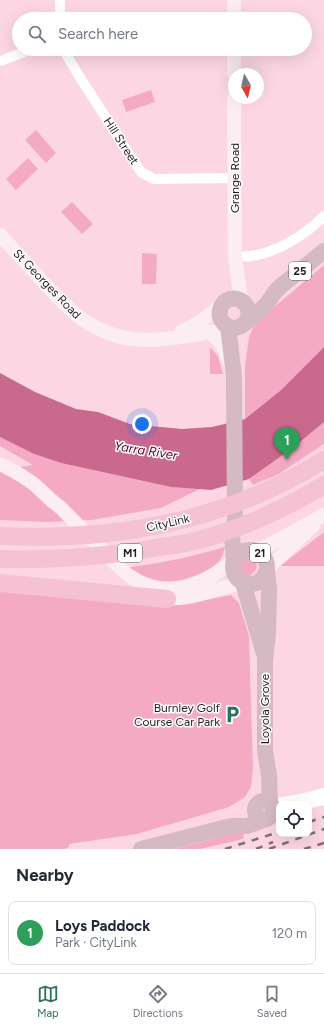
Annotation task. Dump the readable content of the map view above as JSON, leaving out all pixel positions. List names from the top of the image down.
{
  "streets": {
    "highway": ["CityLink", "M1"],
    "main road": ["25", "21", "Loyola Grove"],
    "street": ["Hill Street", "Grange Road", "St Georges Road"]
  },
  "crossings": [
    ["Hill Street", "Grange Road"],
    ["Grange Road", "25"],
    ["Grange Road", "St Georges Road"],
    ["Grange Road", "21"],
    ["25", "St Georges Road"],
    ["25", "21"],
    ["St Georges Road", "21"],
    ["21", "Loyola Grove"]
  ],
  "water": ["Yarra River"],
  "places": {
    "parking": ["Burnley Golf Course Car Park"]
  },
  "north": "bottom",
  "page": {
    "search": "Search here",
    "pins": "1",
    "heading": "Nearby",
    "list": [
      {
        "mark": "1",
        "name": "Loys Paddock",
        "note": "Park · CityLink",
        "value": "120 m"
      }
    ],
    "nav": ["Map", "Directions", "Saved"]
  }
}
